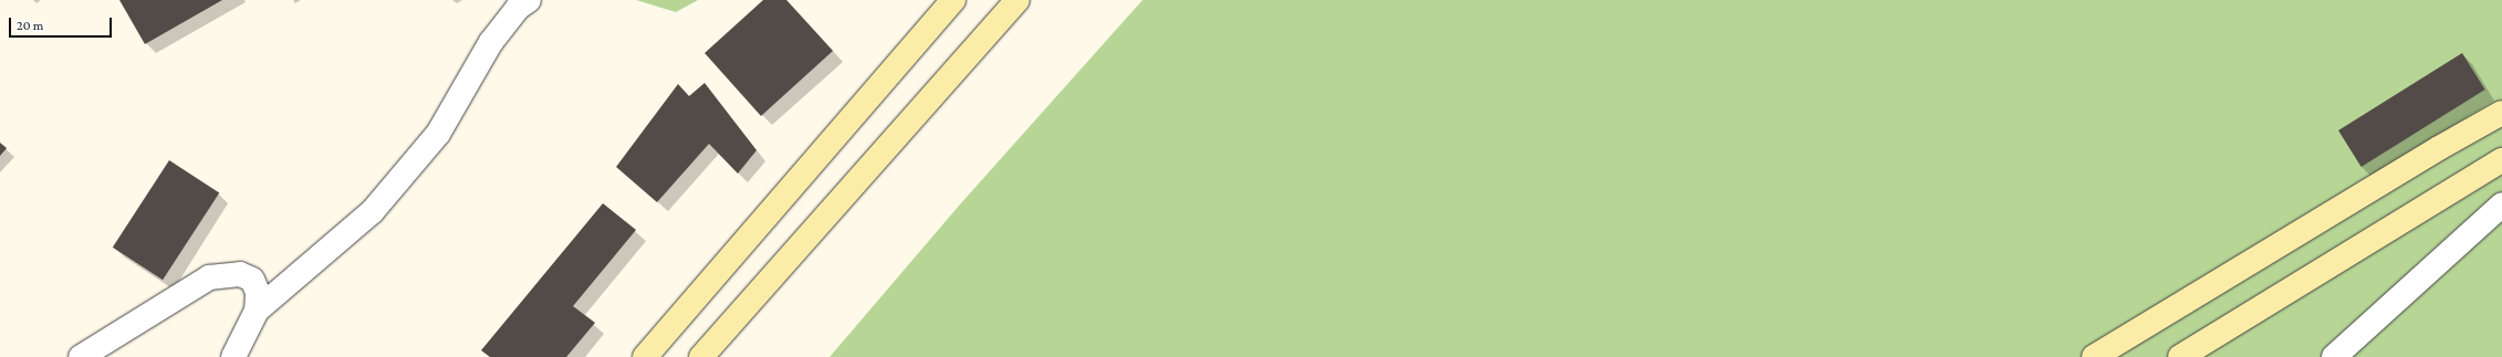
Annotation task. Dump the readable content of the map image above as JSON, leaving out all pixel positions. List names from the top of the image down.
{
  "scale_bar": "20 m"
}
